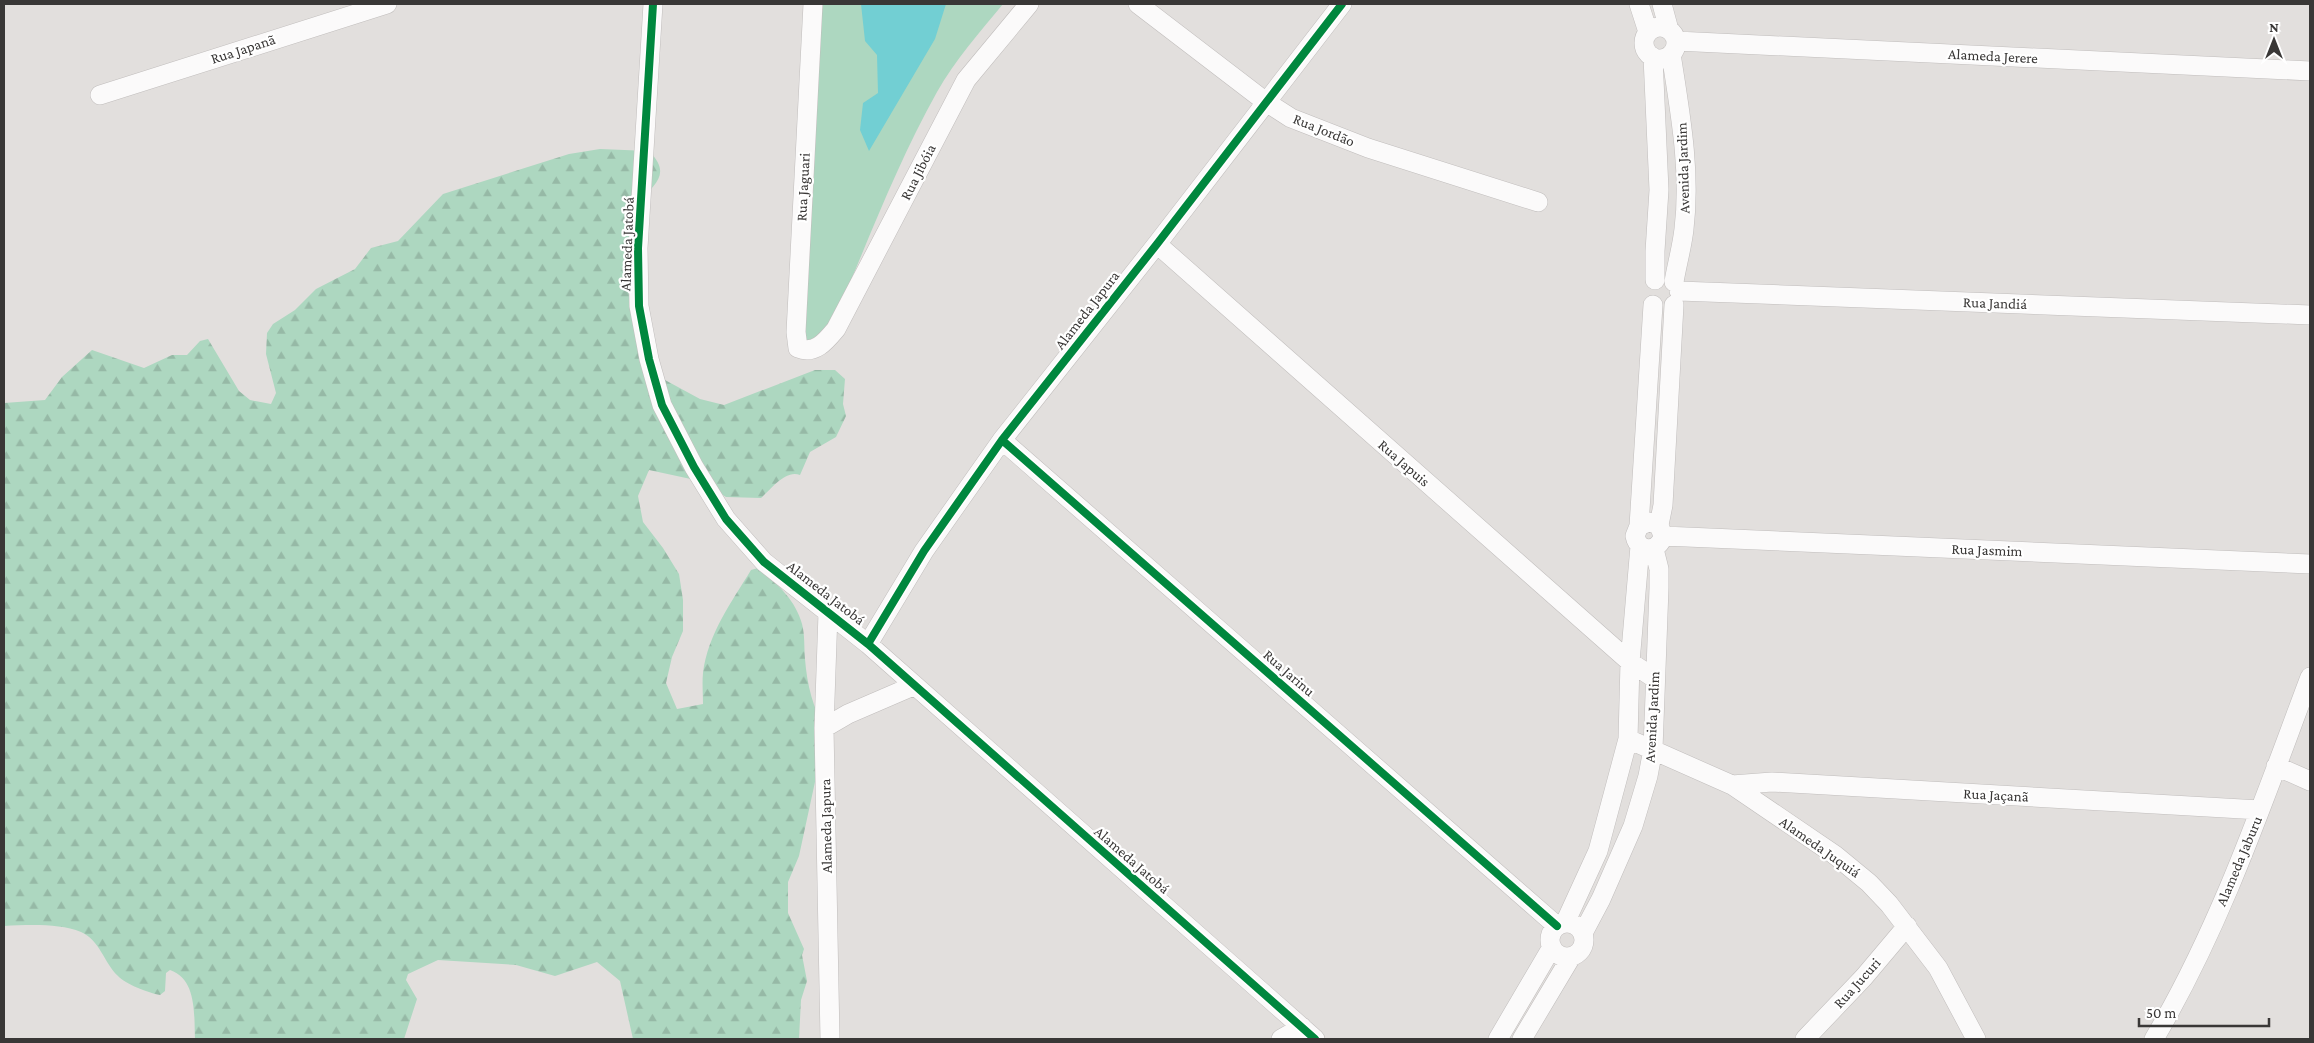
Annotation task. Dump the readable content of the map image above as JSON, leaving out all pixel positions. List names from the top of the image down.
{
  "streets": {
    "street": [
      "Rua Japanã",
      "Alameda Jerere",
      "Rua Jordão",
      "Avenida Jardim",
      "Rua Jibóia",
      "Rua Jaguari",
      "Alameda Jatobá",
      "Rua Jandiá",
      "Alameda Japura",
      "Rua Japuis",
      "Rua Jasmim",
      "Rua Jarinu",
      "Rua Jaçanã",
      "Alameda Juquiá",
      "Alameda Jaburu",
      "Rua Jucuri"
    ]
  },
  "crossings": [
    ["Alameda Jerere", "Avenida Jardim"],
    ["Rua Jordão", "Alameda Japura"],
    ["Avenida Jardim", "Rua Jandiá"],
    ["Avenida Jardim", "Rua Japuis"],
    ["Avenida Jardim", "Rua Jasmim"],
    ["Avenida Jardim", "Rua Jarinu"],
    ["Avenida Jardim", "Alameda Juquiá"],
    ["Rua Jibóia", "Rua Jaguari"],
    ["Alameda Jatobá", "Alameda Japura"],
    ["Alameda Japura", "Rua Japuis"],
    ["Alameda Japura", "Rua Jarinu"],
    ["Rua Jaçanã", "Alameda Juquiá"],
    ["Rua Jaçanã", "Alameda Jaburu"],
    ["Alameda Juquiá", "Rua Jucuri"]
  ],
  "scale_bar": "50 m",
  "north": "top"
}
